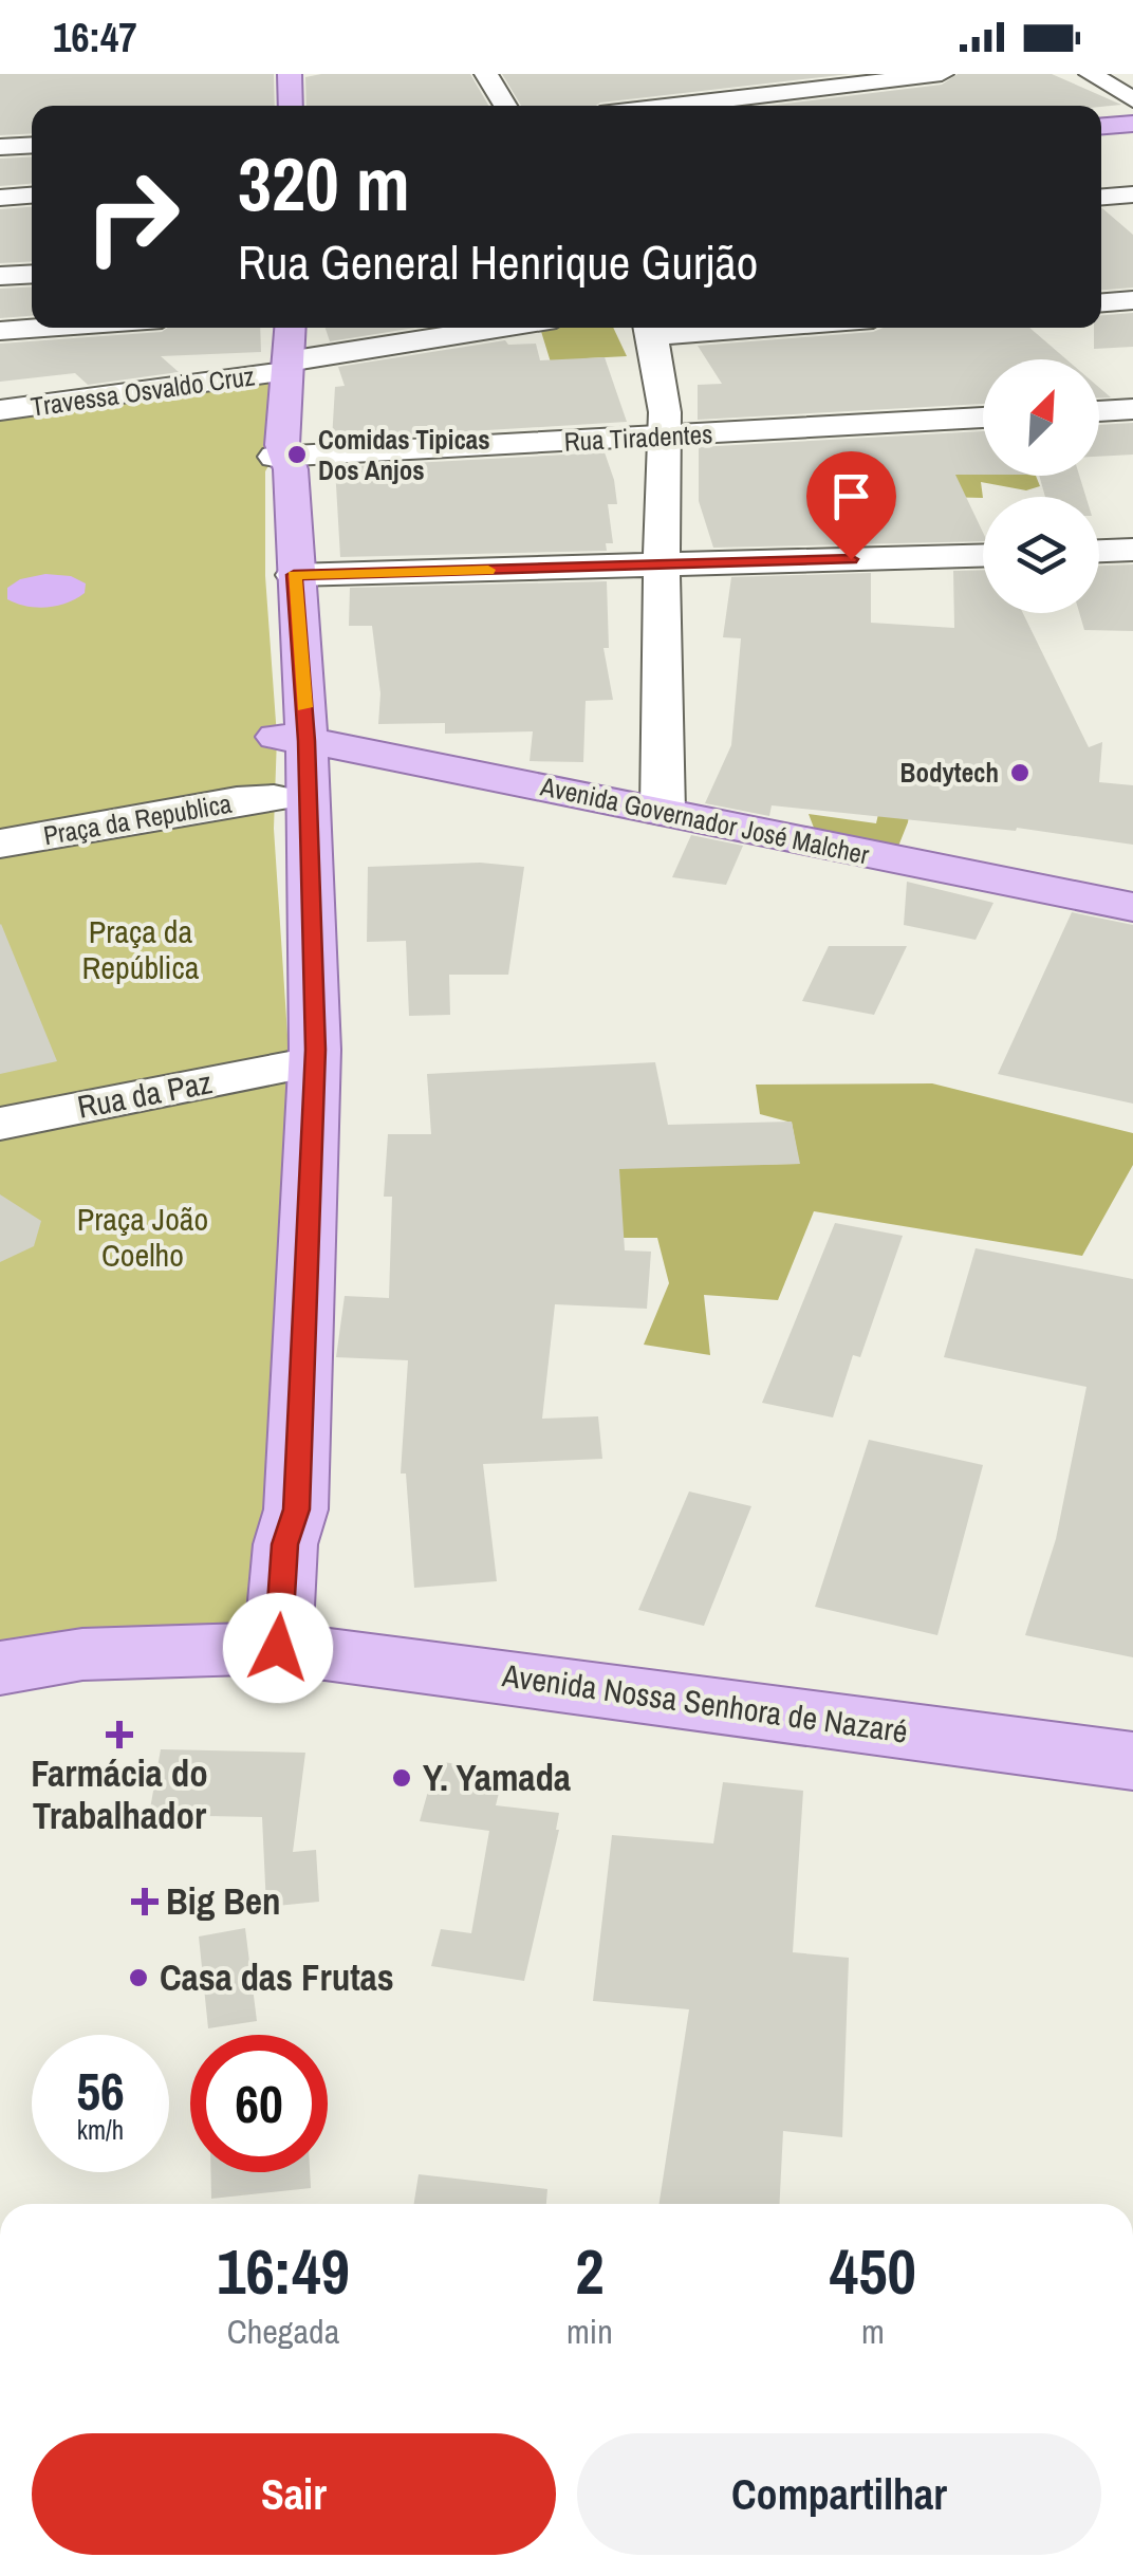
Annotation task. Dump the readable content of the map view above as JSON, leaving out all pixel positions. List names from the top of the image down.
{
  "streets": {
    "main road": ["Avenida Governador José Malcher", "Avenida Nossa Senhora de Nazaré"],
    "street": [
      "Travessa Osvaldo Cruz",
      "Rua Tiradentes",
      "Praça da Republica",
      "Rua da Paz"
    ]
  },
  "parks": ["Praça da República", "Praça João Coelho"],
  "places": {
    "other": [
      "Comidas Tipicas Dos Anjos",
      "Bodytech",
      "Y. Yamada",
      "Casa das Frutas"
    ],
    "health": ["Farmácia do Trabalhador", "Big Ben"]
  },
  "north": "top right",
  "page": {
    "status": "16:47",
    "turn": ["320 m", "Rua General Henrique Gurjão"],
    "speed": "56 km/h",
    "limit": "60",
    "eta": [
      "16:49",
      "Chegada",
      "2",
      "min",
      "450",
      "m"
    ],
    "buttons": ["Sair", "Compartilhar"]
  }
}
